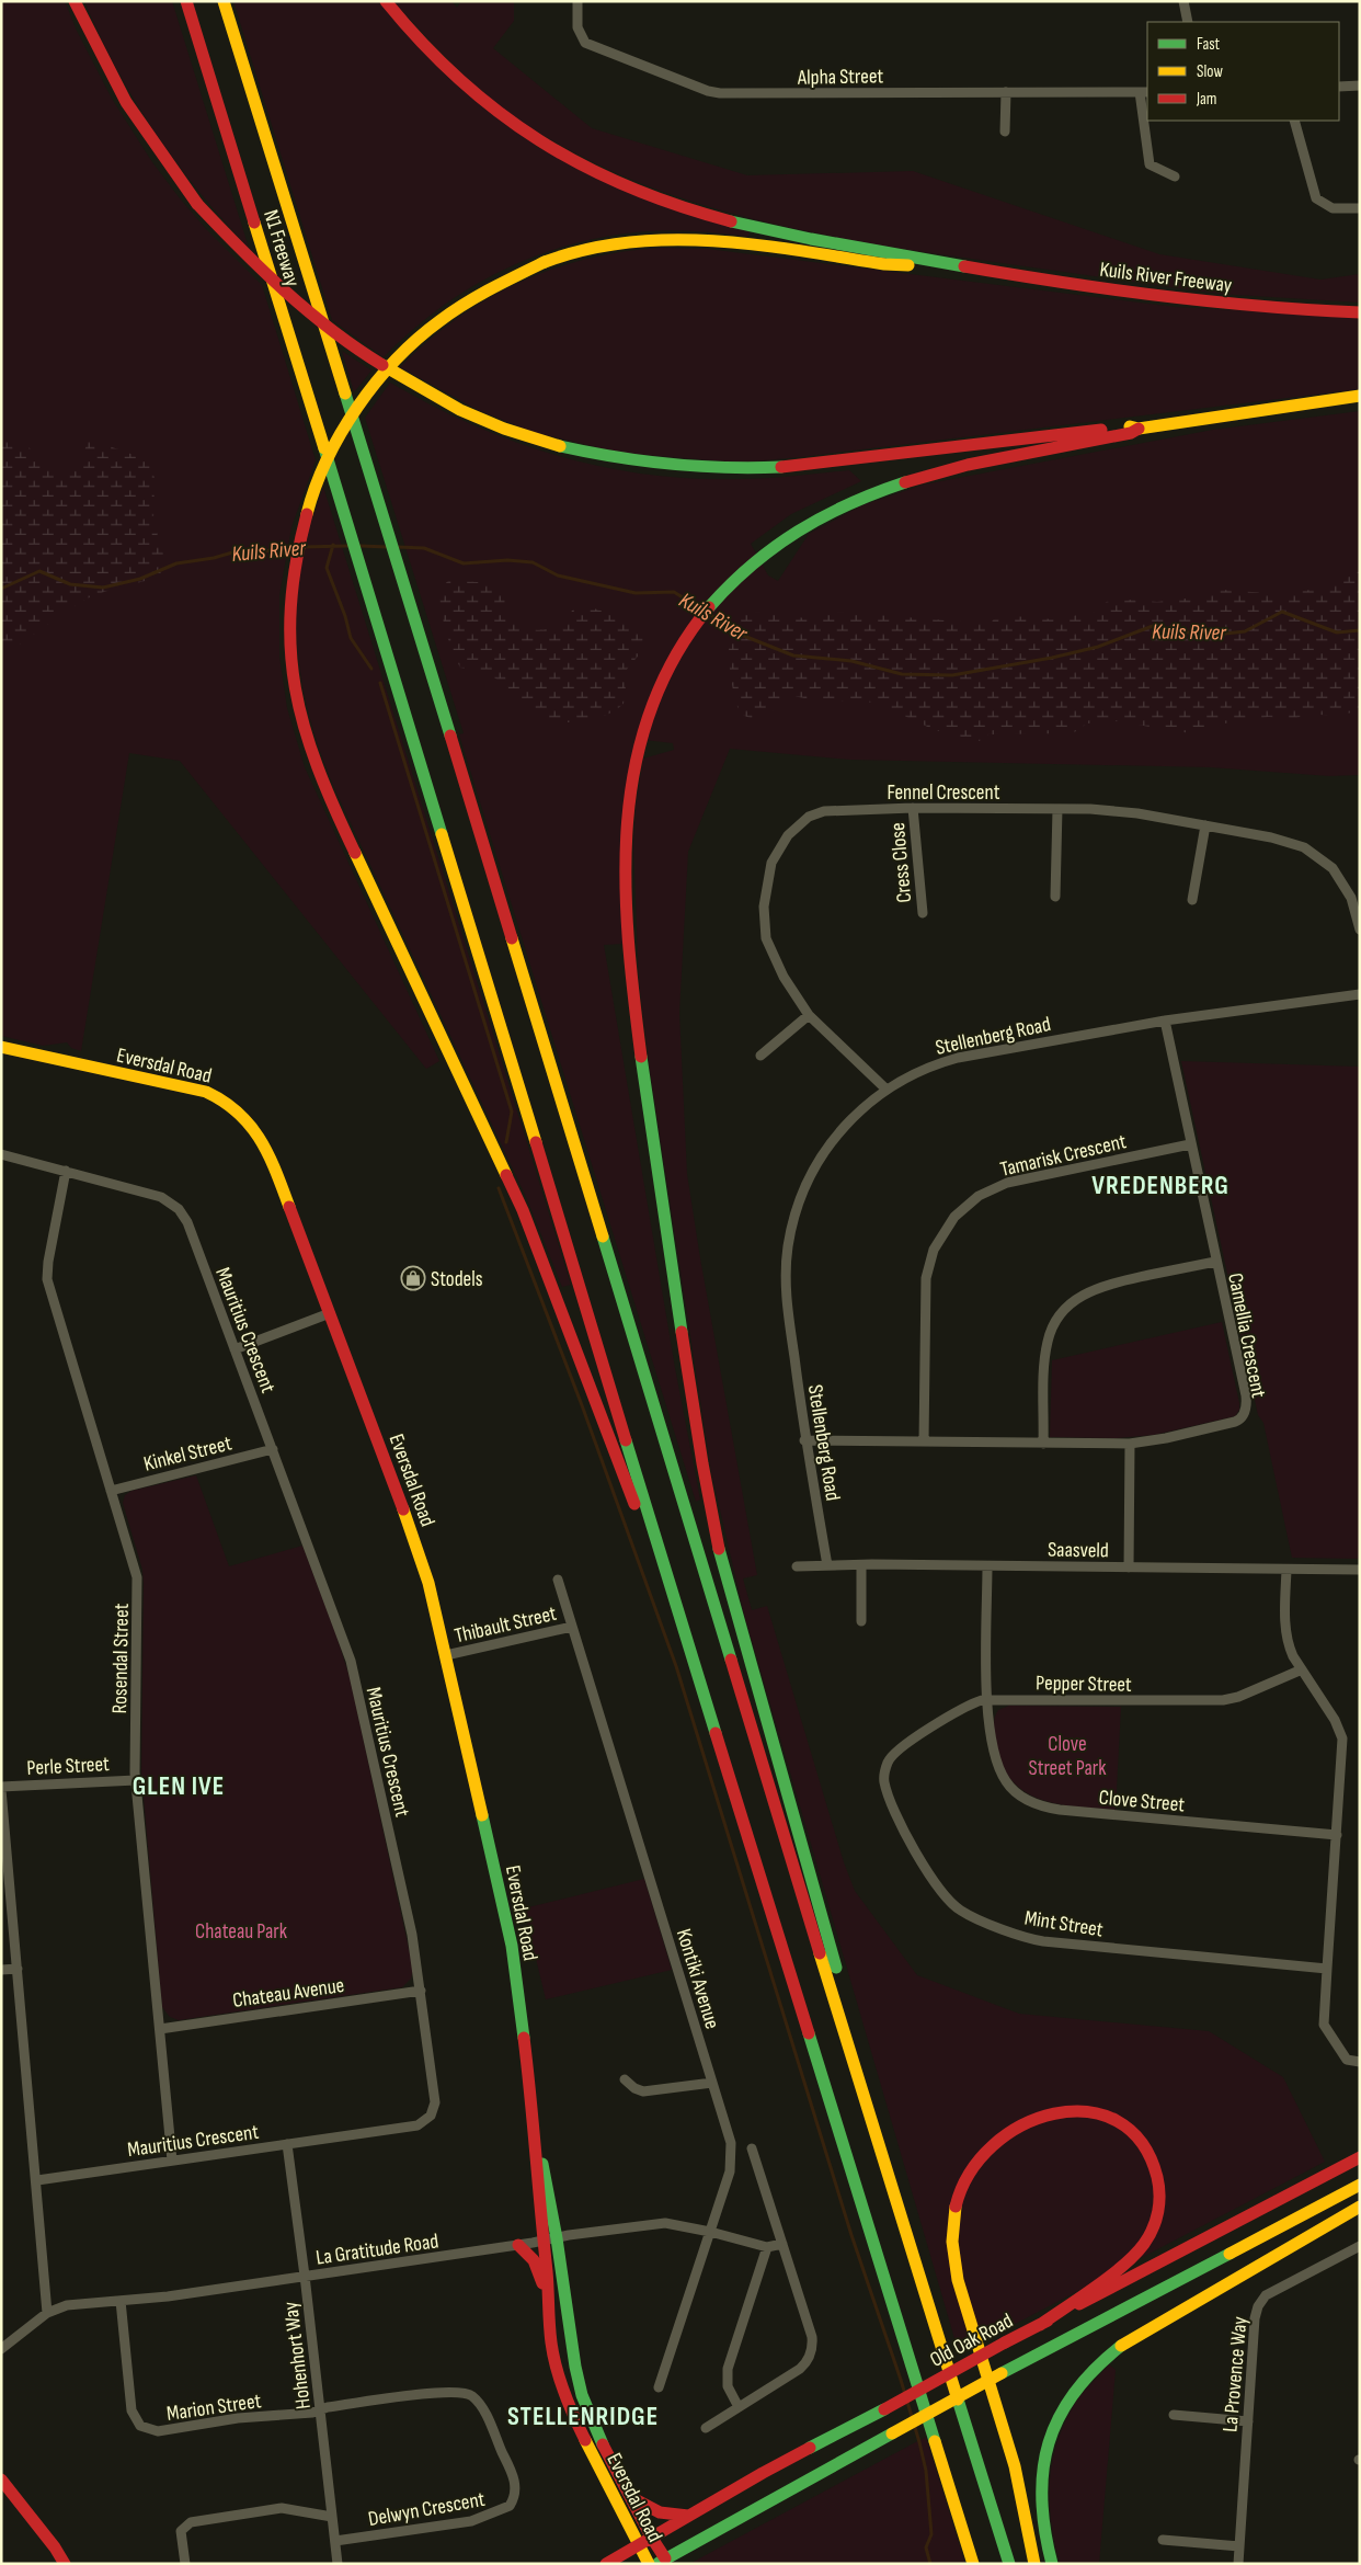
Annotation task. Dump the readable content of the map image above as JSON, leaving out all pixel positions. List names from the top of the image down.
{
  "streets": {
    "main road": [
      "N1 Freeway",
      "Kuils River Freeway",
      "Eversdal Road",
      "Old Oak Road"
    ],
    "street": [
      "Alpha Street",
      "Fennel Crescent",
      "Cress Close",
      "Stellenberg Road",
      "Tamarisk Crescent",
      "Mauritius Crescent",
      "Camellia Crescent",
      "Kinkel Street",
      "Saasveld",
      "Thibault Street",
      "Rosendal Street",
      "Pepper Street",
      "Perle Street",
      "Clove Street",
      "Mint Street",
      "Kontiki Avenue",
      "Chateau Avenue",
      "La Gratitude Road",
      "Hohenhort Way",
      "La Provence Way",
      "Marion Street",
      "Delwyn Crescent"
    ]
  },
  "crossings": [
    ["Fennel Crescent", "Cress Close"],
    ["Fennel Crescent", "Stellenberg Road"],
    ["Stellenberg Road", "Camellia Crescent"],
    ["Stellenberg Road", "Saasveld"],
    ["Eversdal Road", "Thibault Street"],
    ["Eversdal Road", "La Gratitude Road"],
    ["Eversdal Road", "Old Oak Road"],
    ["Tamarisk Crescent", "Camellia Crescent"],
    ["Mauritius Crescent", "Kinkel Street"],
    ["Mauritius Crescent", "Rosendal Street"],
    ["Mauritius Crescent", "Chateau Avenue"],
    ["Mauritius Crescent", "Hohenhort Way"],
    ["Kinkel Street", "Rosendal Street"],
    ["Saasveld", "Clove Street"],
    ["Thibault Street", "Kontiki Avenue"],
    ["Rosendal Street", "Perle Street"],
    ["Rosendal Street", "Chateau Avenue"],
    ["Pepper Street", "Clove Street"],
    ["Pepper Street", "Mint Street"],
    ["Kontiki Avenue", "La Gratitude Road"],
    ["La Gratitude Road", "Hohenhort Way"],
    ["La Gratitude Road", "Marion Street"],
    ["Hohenhort Way", "Marion Street"],
    ["Hohenhort Way", "Delwyn Crescent"],
    ["Marion Street", "Delwyn Crescent"]
  ],
  "districts": ["VREDENBERG", "GLEN IVE", "STELLENRIDGE"],
  "water": ["Kuils River"],
  "parks": ["Clove Street Park", "Chateau Park"],
  "places": {
    "shop": ["Stodels"]
  },
  "legend": ["Fast", "Slow", "Jam"]
}
